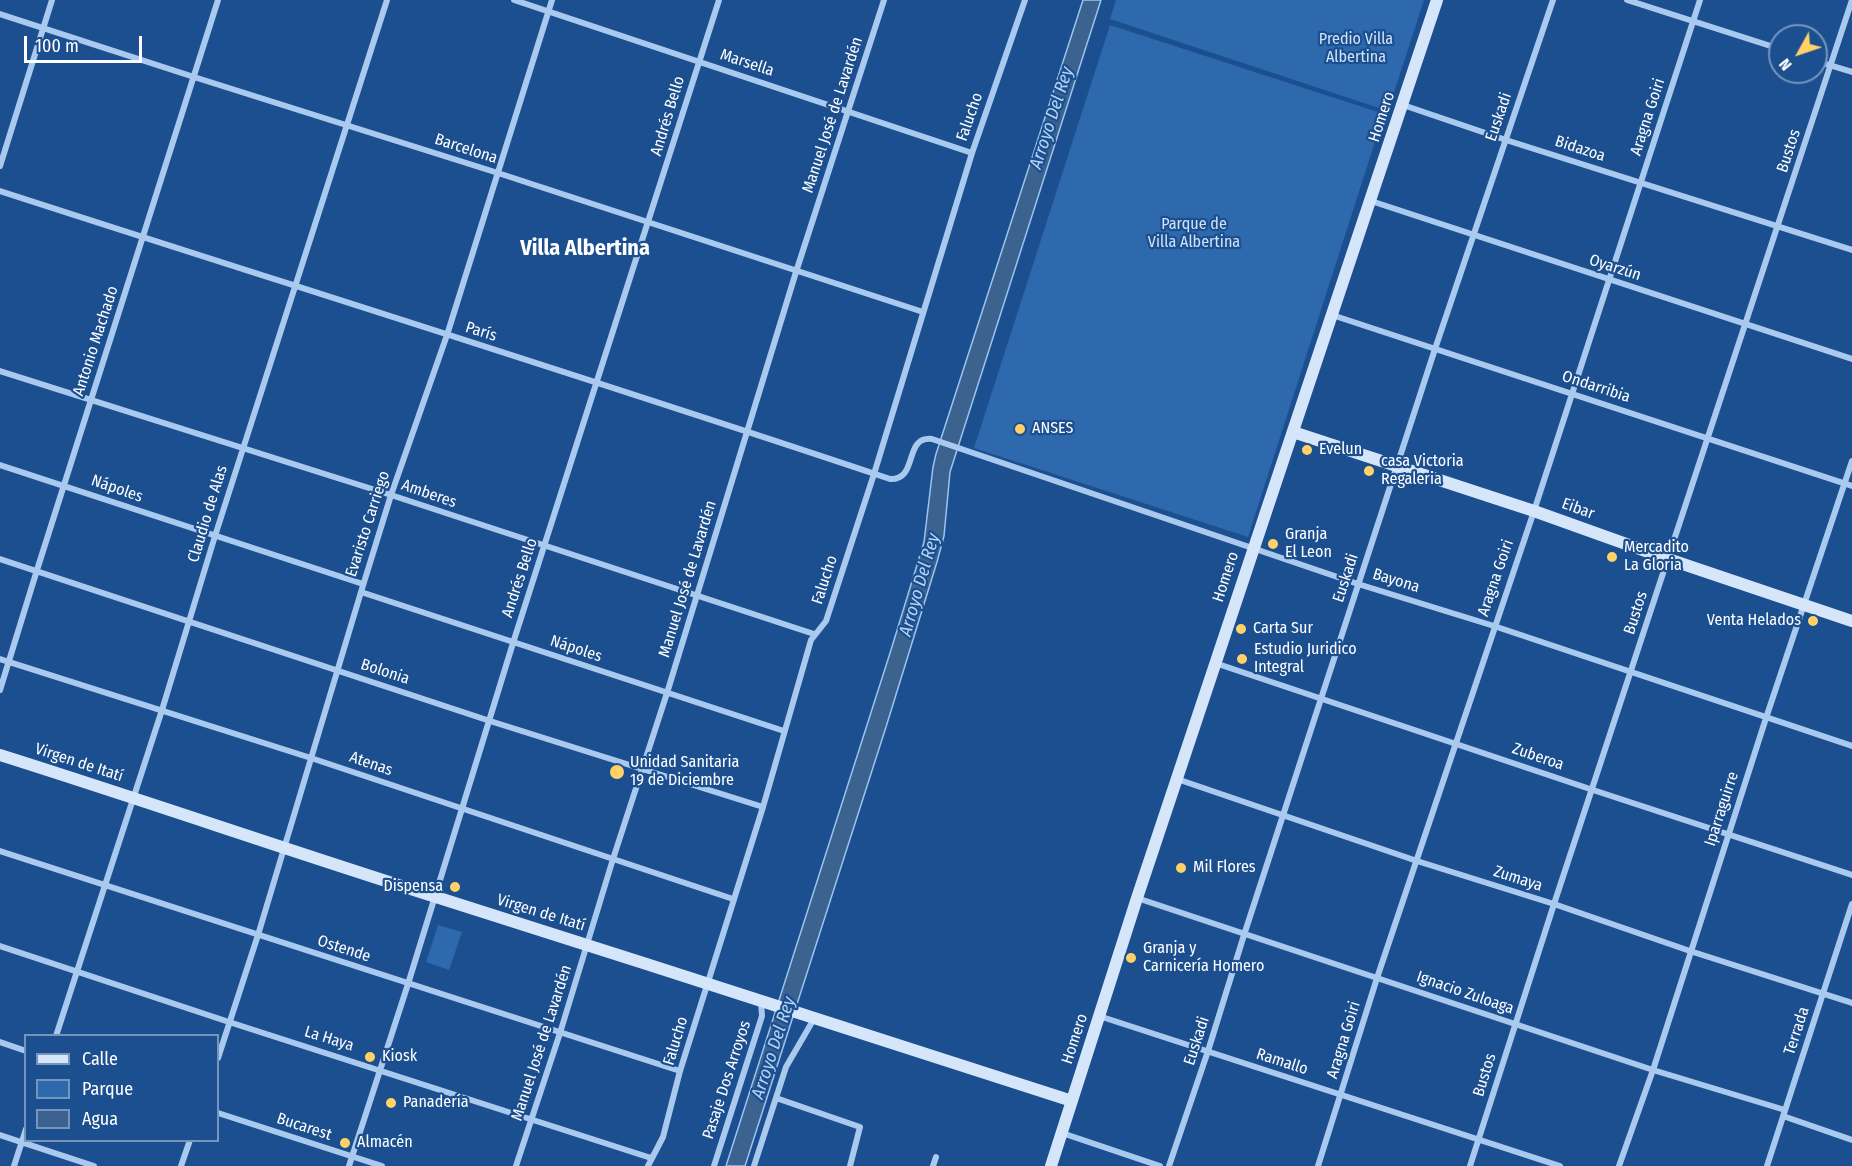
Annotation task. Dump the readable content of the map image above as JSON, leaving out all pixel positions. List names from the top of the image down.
{
  "streets": {
    "street": [
      "Marsella",
      "Manuel José de Lavardén",
      "Andrés Bello",
      "Falucho",
      "Homero",
      "Euskadi",
      "Aragna Goiri",
      "Barcelona",
      "Bidazoa",
      "Bustos",
      "Oyarzún",
      "París",
      "Antonio Machado",
      "Ondarribia",
      "Nápoles",
      "Amberes",
      "Eibar",
      "Claudio de Alas",
      "Evaristo Carriego",
      "Bayona",
      "Bolonia",
      "Zuberoa",
      "Virgen de Itatí",
      "Atenas",
      "Iparraguirre",
      "Zumaya",
      "Ostende",
      "Ignacio Zuloaga",
      "Terrada",
      "La Haya",
      "Ramallo",
      "Pasaje Dos Arroyos",
      "Bucarest"
    ]
  },
  "crossings": [
    ["Marsella", "Manuel José de Lavardén"],
    ["Marsella", "Andrés Bello"],
    ["Marsella", "Falucho"],
    ["Marsella", "Evaristo Carriego"],
    ["Manuel José de Lavardén", "Barcelona"],
    ["Manuel José de Lavardén", "París"],
    ["Manuel José de Lavardén", "Nápoles"],
    ["Manuel José de Lavardén", "Amberes"],
    ["Manuel José de Lavardén", "Bolonia"],
    ["Manuel José de Lavardén", "Virgen de Itatí"],
    ["Manuel José de Lavardén", "Atenas"],
    ["Manuel José de Lavardén", "Ostende"],
    ["Manuel José de Lavardén", "La Haya"],
    ["Andrés Bello", "Barcelona"],
    ["Andrés Bello", "París"],
    ["Andrés Bello", "Nápoles"],
    ["Andrés Bello", "Amberes"],
    ["Andrés Bello", "Bolonia"],
    ["Andrés Bello", "Virgen de Itatí"],
    ["Andrés Bello", "Atenas"],
    ["Andrés Bello", "Ostende"],
    ["Andrés Bello", "La Haya"],
    ["Andrés Bello", "Bucarest"],
    ["Falucho", "Barcelona"],
    ["Falucho", "París"],
    ["Falucho", "Nápoles"],
    ["Falucho", "Amberes"],
    ["Falucho", "Bolonia"],
    ["Falucho", "Virgen de Itatí"],
    ["Falucho", "Atenas"],
    ["Falucho", "Ostende"],
    ["Falucho", "La Haya"],
    ["Homero", "Bidazoa"],
    ["Homero", "Oyarzún"],
    ["Homero", "Ondarribia"],
    ["Homero", "Eibar"],
    ["Homero", "Bayona"],
    ["Homero", "Zuberoa"],
    ["Homero", "Virgen de Itatí"],
    ["Homero", "Zumaya"],
    ["Homero", "Ignacio Zuloaga"],
    ["Homero", "Ramallo"],
    ["Euskadi", "Bidazoa"],
    ["Euskadi", "Oyarzún"],
    ["Euskadi", "Ondarribia"],
    ["Euskadi", "Eibar"],
    ["Euskadi", "Bayona"],
    ["Euskadi", "Zuberoa"],
    ["Euskadi", "Zumaya"],
    ["Euskadi", "Ignacio Zuloaga"],
    ["Euskadi", "Ramallo"],
    ["Aragna Goiri", "Bidazoa"],
    ["Aragna Goiri", "Oyarzún"],
    ["Aragna Goiri", "Ondarribia"],
    ["Aragna Goiri", "Eibar"],
    ["Aragna Goiri", "Bayona"],
    ["Aragna Goiri", "Zuberoa"],
    ["Aragna Goiri", "Zumaya"],
    ["Aragna Goiri", "Ignacio Zuloaga"],
    ["Aragna Goiri", "Ramallo"],
    ["Barcelona", "Antonio Machado"],
    ["Barcelona", "Claudio de Alas"],
    ["Barcelona", "Evaristo Carriego"],
    ["Bidazoa", "Bustos"],
    ["Bustos", "Oyarzún"],
    ["Bustos", "Ondarribia"],
    ["Bustos", "Eibar"],
    ["Bustos", "Bayona"],
    ["Bustos", "Zuberoa"],
    ["Bustos", "Zumaya"],
    ["Bustos", "Ignacio Zuloaga"],
    ["Bustos", "Ramallo"],
    ["París", "Antonio Machado"],
    ["París", "Claudio de Alas"],
    ["París", "Evaristo Carriego"],
    ["París", "Bayona"],
    ["Antonio Machado", "Nápoles"],
    ["Antonio Machado", "Amberes"],
    ["Antonio Machado", "Bolonia"],
    ["Antonio Machado", "Atenas"],
    ["Ondarribia", "Iparraguirre"],
    ["Nápoles", "Claudio de Alas"],
    ["Nápoles", "Evaristo Carriego"],
    ["Amberes", "Claudio de Alas"],
    ["Amberes", "Evaristo Carriego"],
    ["Eibar", "Iparraguirre"],
    ["Claudio de Alas", "Bolonia"],
    ["Claudio de Alas", "Virgen de Itatí"],
    ["Claudio de Alas", "Atenas"],
    ["Claudio de Alas", "Ostende"],
    ["Claudio de Alas", "La Haya"],
    ["Evaristo Carriego", "Bolonia"],
    ["Evaristo Carriego", "Virgen de Itatí"],
    ["Evaristo Carriego", "Atenas"],
    ["Evaristo Carriego", "Ostende"],
    ["Evaristo Carriego", "La Haya"],
    ["Bayona", "Iparraguirre"],
    ["Zuberoa", "Iparraguirre"],
    ["Virgen de Itatí", "Pasaje Dos Arroyos"],
    ["Iparraguirre", "Zumaya"],
    ["Iparraguirre", "Ignacio Zuloaga"],
    ["Zumaya", "Terrada"],
    ["Ignacio Zuloaga", "Terrada"]
  ],
  "districts": ["Villa Albertina"],
  "water": ["Arroyo Del Rey"],
  "parks": ["Predio Villa Albertina", "Parque de Villa Albertina"],
  "places": [
    "ANSES",
    "Evelun",
    "casa Victoria Regaleria",
    "Granja El Leon",
    "Mercadito La Gloria",
    "Venta Helados",
    "Carta Sur",
    "Estudio Juridico Integral",
    "Unidad Sanitaria 19 de Diciembre",
    "Mil Flores",
    "Dispensa",
    "Granja y Carnicería Homero",
    "Kiosk",
    "Panadería",
    "Almacén"
  ],
  "legend": ["Calle", "Parque", "Agua"],
  "scale_bar": "100 m",
  "north": "bottom left"
}
